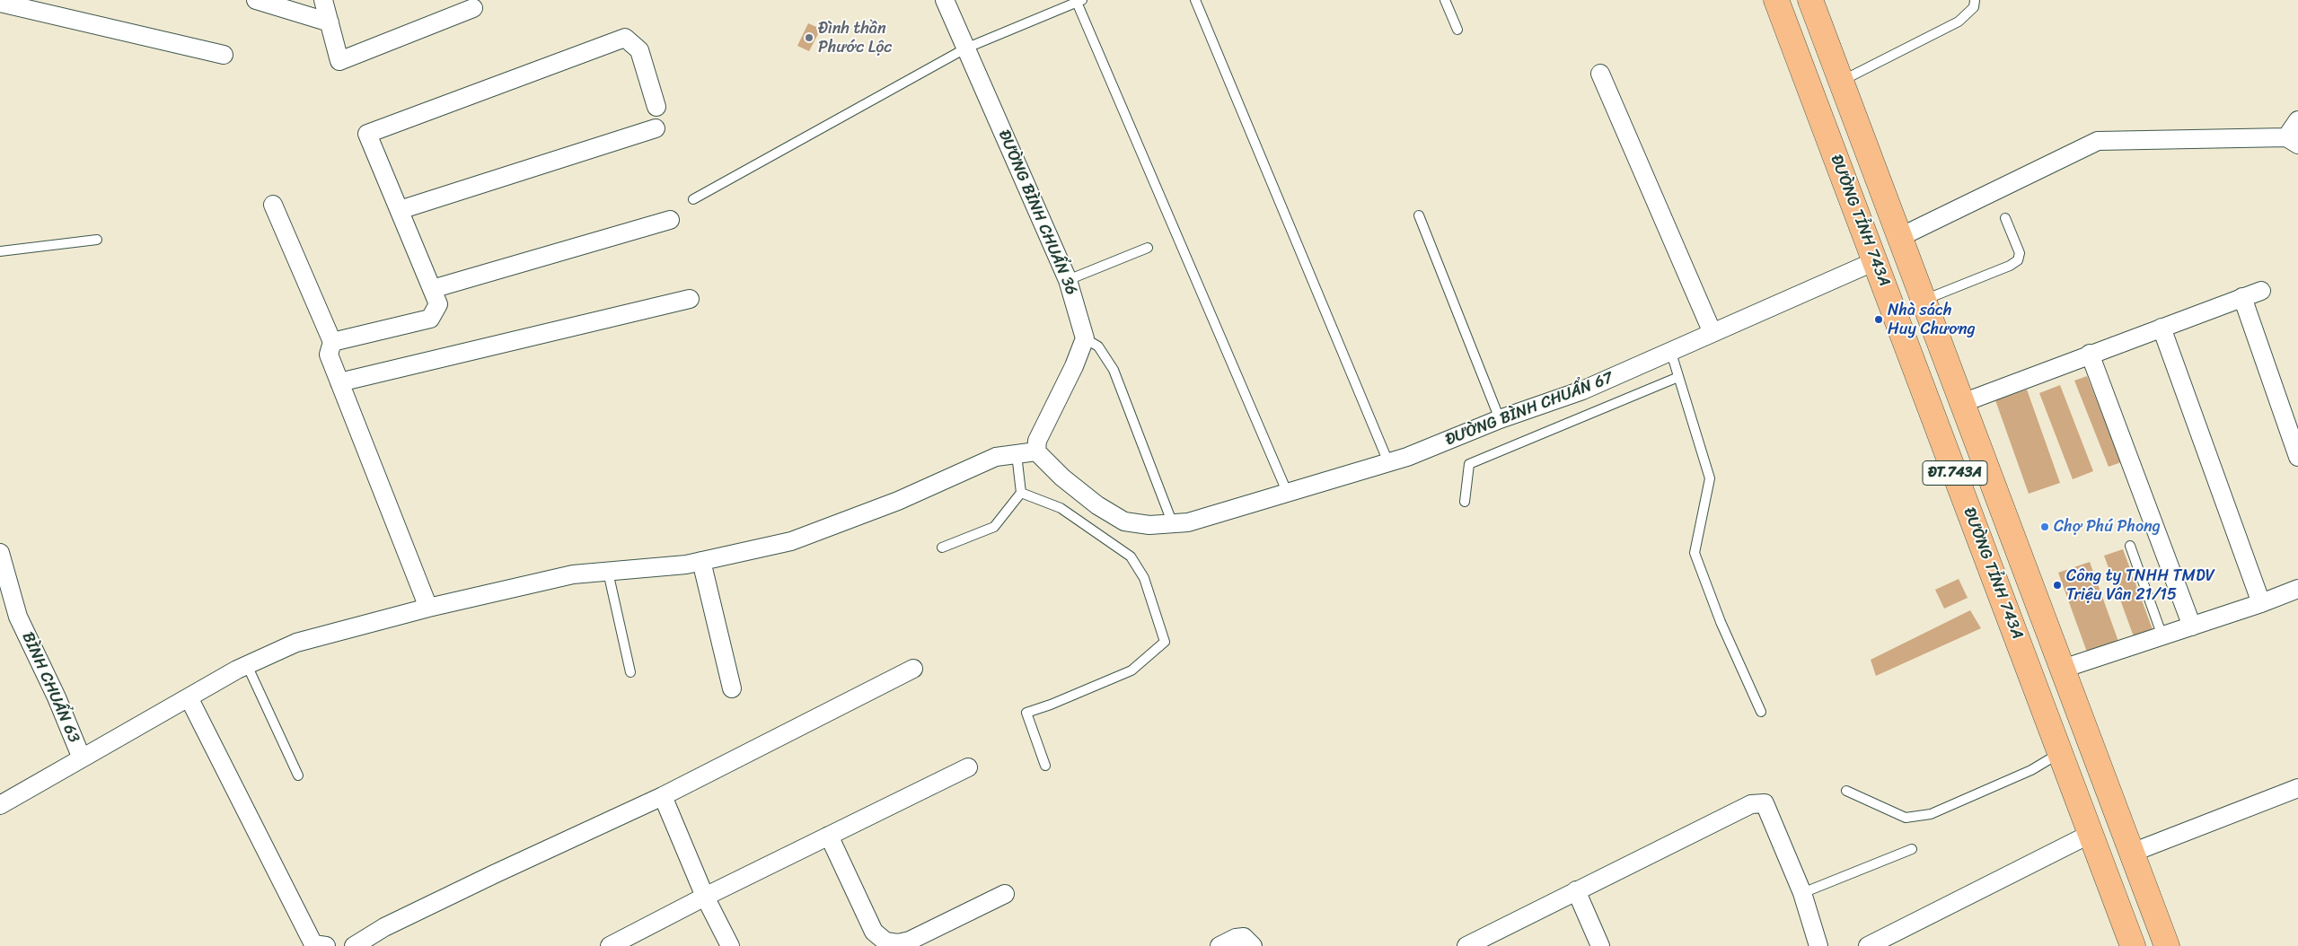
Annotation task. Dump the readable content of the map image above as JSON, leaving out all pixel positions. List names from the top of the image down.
{
  "streets": {
    "main road": ["ĐƯỜNG TỈNH 743A", "ĐT.743A"],
    "street": ["ĐƯỜNG BÌNH CHUẨN 36", "ĐƯỜNG BÌNH CHUẨN 67", "BÌNH CHUẨN 63"]
  },
  "crossings": [
    ["ĐƯỜNG TỈNH 743A", "ĐƯỜNG BÌNH CHUẨN 67"]
  ],
  "places": [
    "Đình thần Phước Lộc",
    "Nhà sách Huy Chương",
    "Chợ Phú Phong",
    "Công ty TNHH TMDV Triệu Vân 21/15"
  ]
}
